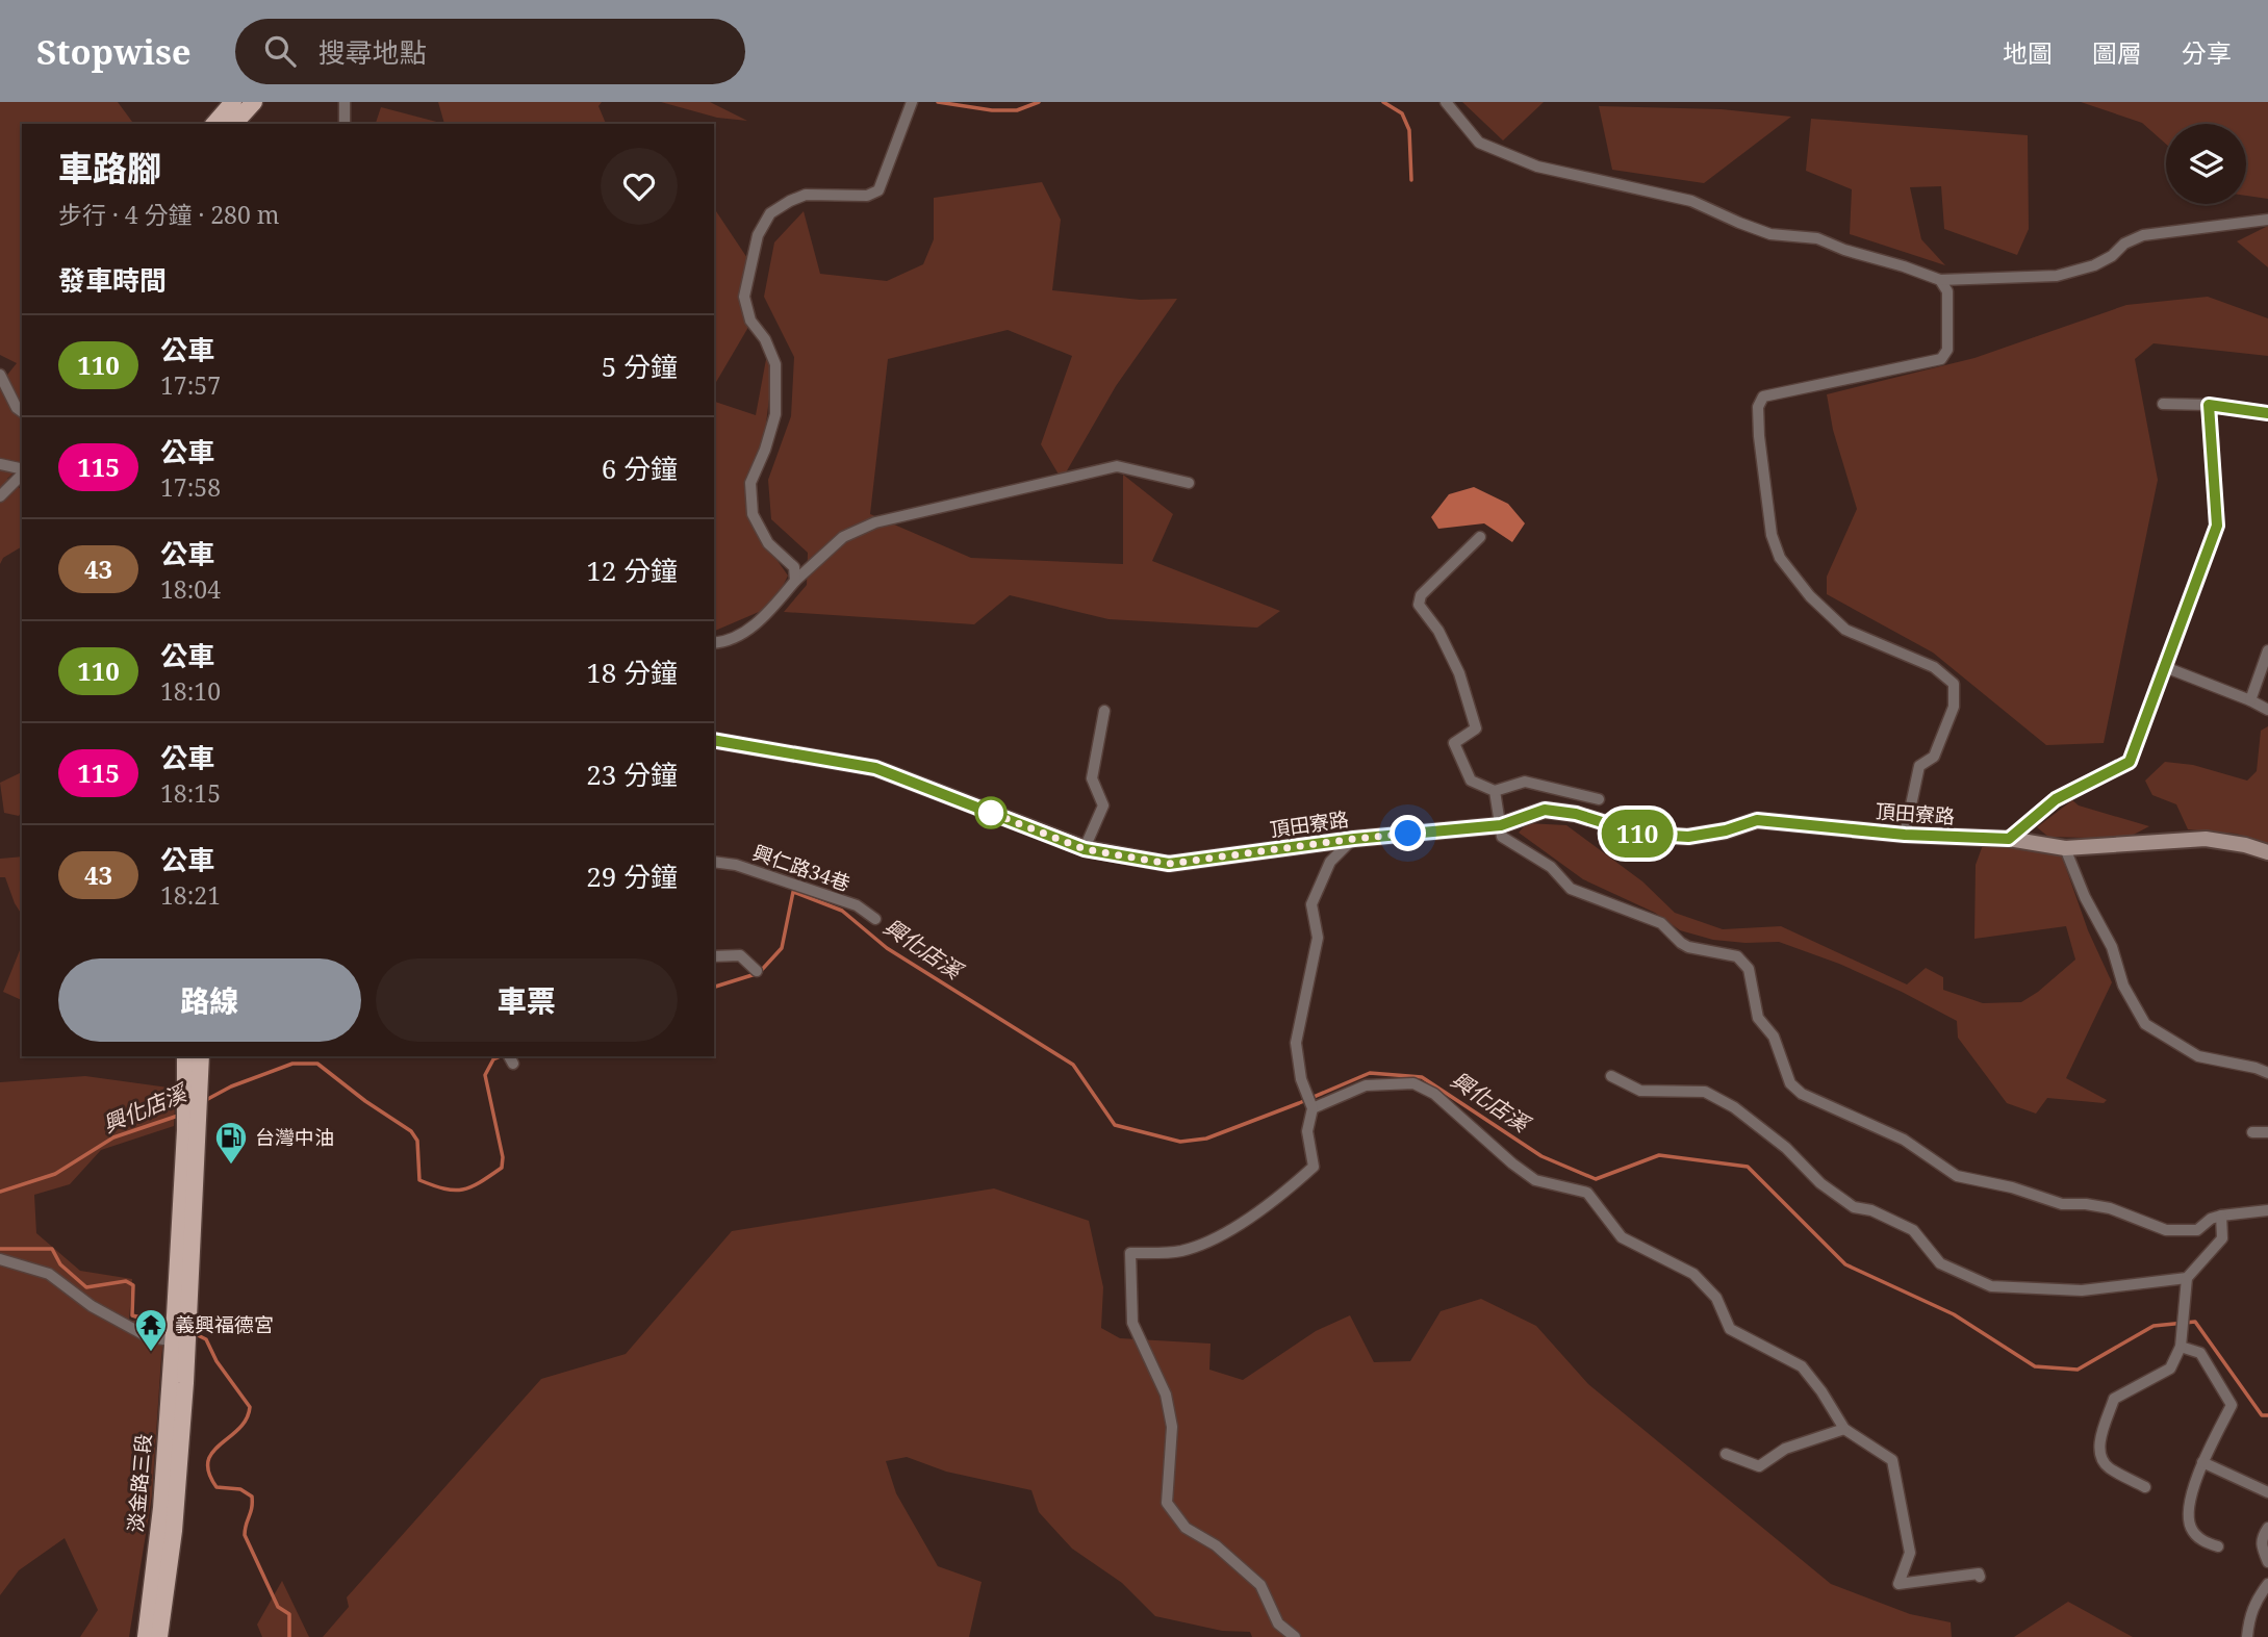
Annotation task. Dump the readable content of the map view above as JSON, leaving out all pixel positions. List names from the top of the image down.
{
  "streets": {
    "main road": ["淡金路三段"],
    "street": ["頂田寮路", "興仁路34巷"]
  },
  "water": ["興化店溪"],
  "places": {
    "fuel station": ["台灣中油"],
    "temple": ["義興福德宮"]
  },
  "lines": ["bus line 110"],
  "page": {
    "header": "Stopwise",
    "search": "搜尋地點",
    "nav": ["地圖", "圖層", "分享"],
    "on_map": "110",
    "heading": [
      ["車路腳", "步行 · 4 分鐘 · 280 m"],
      "發車時間"
    ],
    "list": [
      {
        "mark": "110",
        "name": "公車",
        "note": "17:57",
        "value": "5 分鐘"
      },
      {
        "mark": "115",
        "name": "公車",
        "note": "17:58",
        "value": "6 分鐘"
      },
      {
        "mark": "43",
        "name": "公車",
        "note": "18:04",
        "value": "12 分鐘"
      },
      {
        "mark": "110",
        "name": "公車",
        "note": "18:10",
        "value": "18 分鐘"
      },
      {
        "mark": "115",
        "name": "公車",
        "note": "18:15",
        "value": "23 分鐘"
      },
      {
        "mark": "43",
        "name": "公車",
        "note": "18:21",
        "value": "29 分鐘"
      }
    ],
    "buttons": ["路線", "車票"]
  }
}
